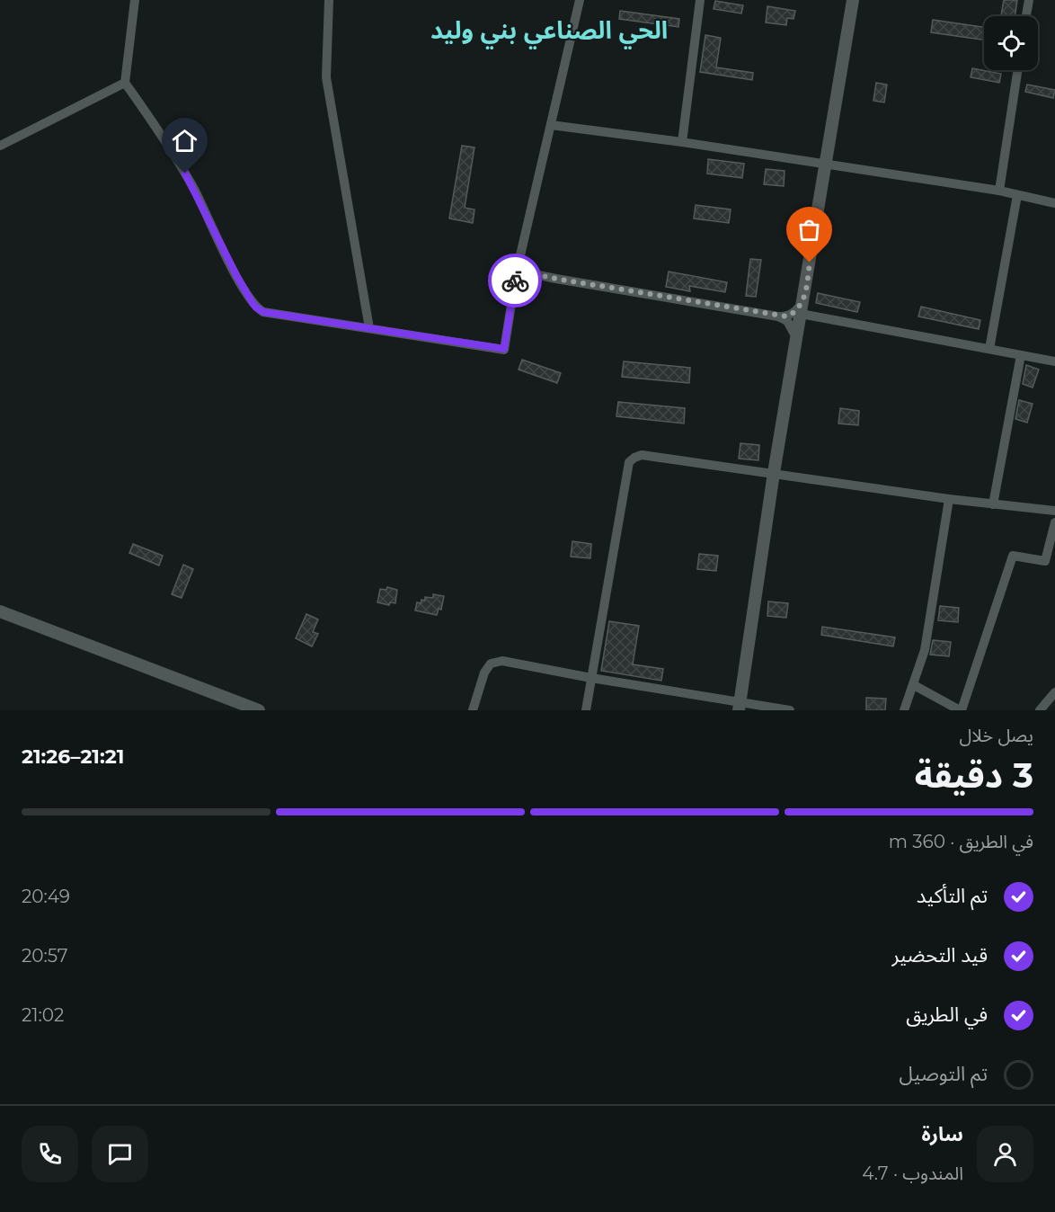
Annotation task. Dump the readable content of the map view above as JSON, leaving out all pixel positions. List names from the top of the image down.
{
  "districts": ["الحي الصناعي بني وليد"],
  "page": {
    "heading": ["3 دقيقة", "يصل خلال", "21:21–21:26"],
    "panel": ["سارة", "المندوب · 4.7"],
    "bar": "في الطريق · 360 m",
    "list": [
      ["تم التأكيد", "20:49"],
      ["قيد التحضير", "20:57"],
      ["في الطريق", "21:02"],
      "تم التوصيل"
    ]
  }
}
